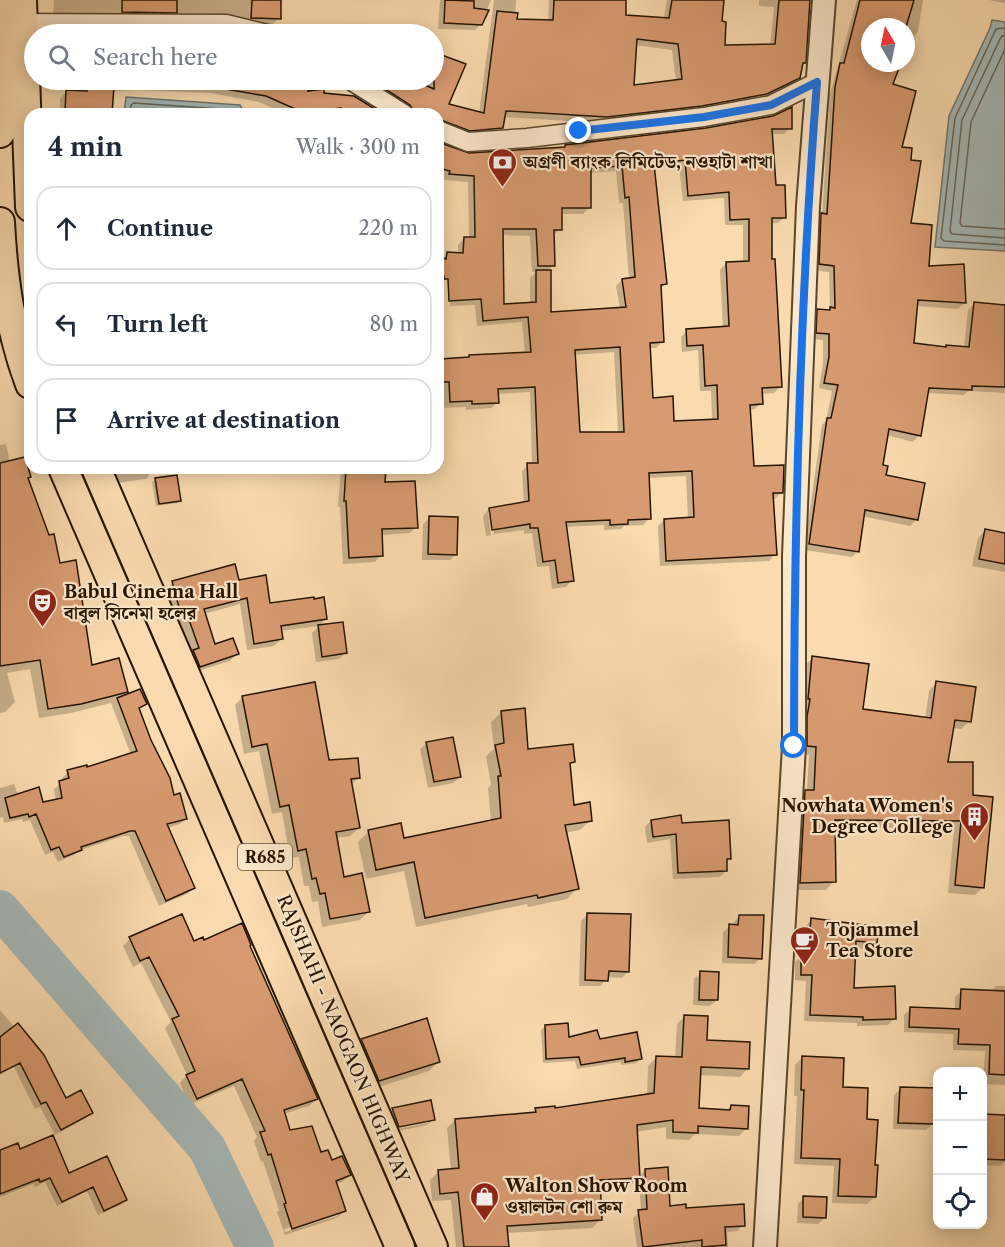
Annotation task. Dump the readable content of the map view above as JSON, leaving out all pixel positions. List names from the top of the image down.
{
  "streets": {
    "main road": ["R685", "RAJSHAHI - NAOGAON HIGHWAY"]
  },
  "places": {
    "bank": ["অগ্রণী ব্যাংক লিমিটেড, নওহাটা শাখা"],
    "theatre": ["Babul Cinema Hall বাবুল সিনেমা হলের"],
    "building": ["Nowhata Women's Degree College"],
    "cafe": ["Tojammel Tea Store"],
    "shop": ["Walton Show Room ওয়ালটন শো রুম"]
  },
  "north": "top",
  "page": {
    "search": "Search here",
    "heading": ["4 min", "Walk · 300 m"],
    "list": [
      ["Continue", "220 m"],
      ["Turn left", "80 m"],
      "Arrive at destination"
    ],
    "map_buttons": ["+", "−"]
  }
}
